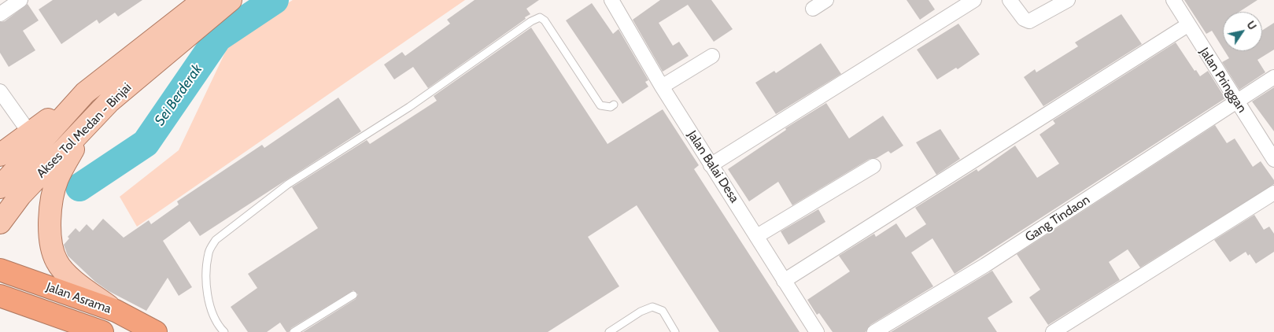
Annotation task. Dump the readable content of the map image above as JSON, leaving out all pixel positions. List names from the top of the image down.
{
  "streets": {
    "highway": ["Jalan Asrama"],
    "main road": ["Akses Tol Medan - Binjai"],
    "street": ["Jalan Pringgan", "Jalan Balai Desa", "Gang Tindaon"]
  },
  "crossings": [
    ["Jalan Pringgan", "Gang Tindaon"]
  ],
  "water": ["Sei Berderak"],
  "north": "top right"
}
